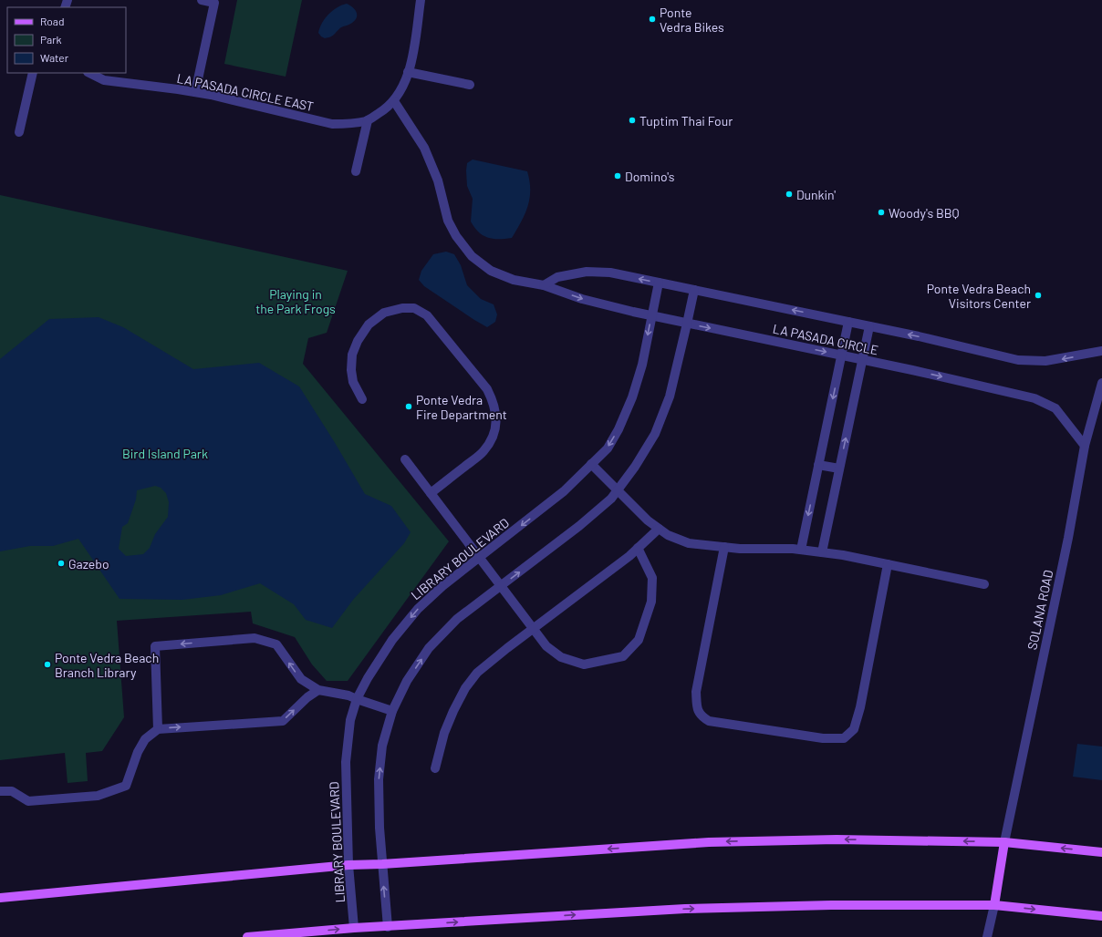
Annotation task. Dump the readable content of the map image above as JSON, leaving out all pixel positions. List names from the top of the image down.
{
  "streets": {
    "street": [
      "LA PASADA CIRCLE EAST",
      "LA PASADA CIRCLE",
      "LIBRARY BOULEVARD",
      "SOLANA ROAD"
    ]
  },
  "crossings": [
    ["LA PASADA CIRCLE EAST", "LA PASADA CIRCLE"],
    ["LA PASADA CIRCLE", "LIBRARY BOULEVARD"],
    ["LA PASADA CIRCLE", "SOLANA ROAD"]
  ],
  "parks": ["Playing in the Park Frogs", "Bird Island Park"],
  "places": [
    "Ponte Vedra Bikes",
    "Tuptim Thai Four",
    "Domino's",
    "Dunkin'",
    "Woody's BBQ",
    "Ponte Vedra Beach Visitors Center",
    "Ponte Vedra Fire Department",
    "Gazebo",
    "Ponte Vedra Beach Branch Library"
  ],
  "legend": ["Road", "Park", "Water"]
}
